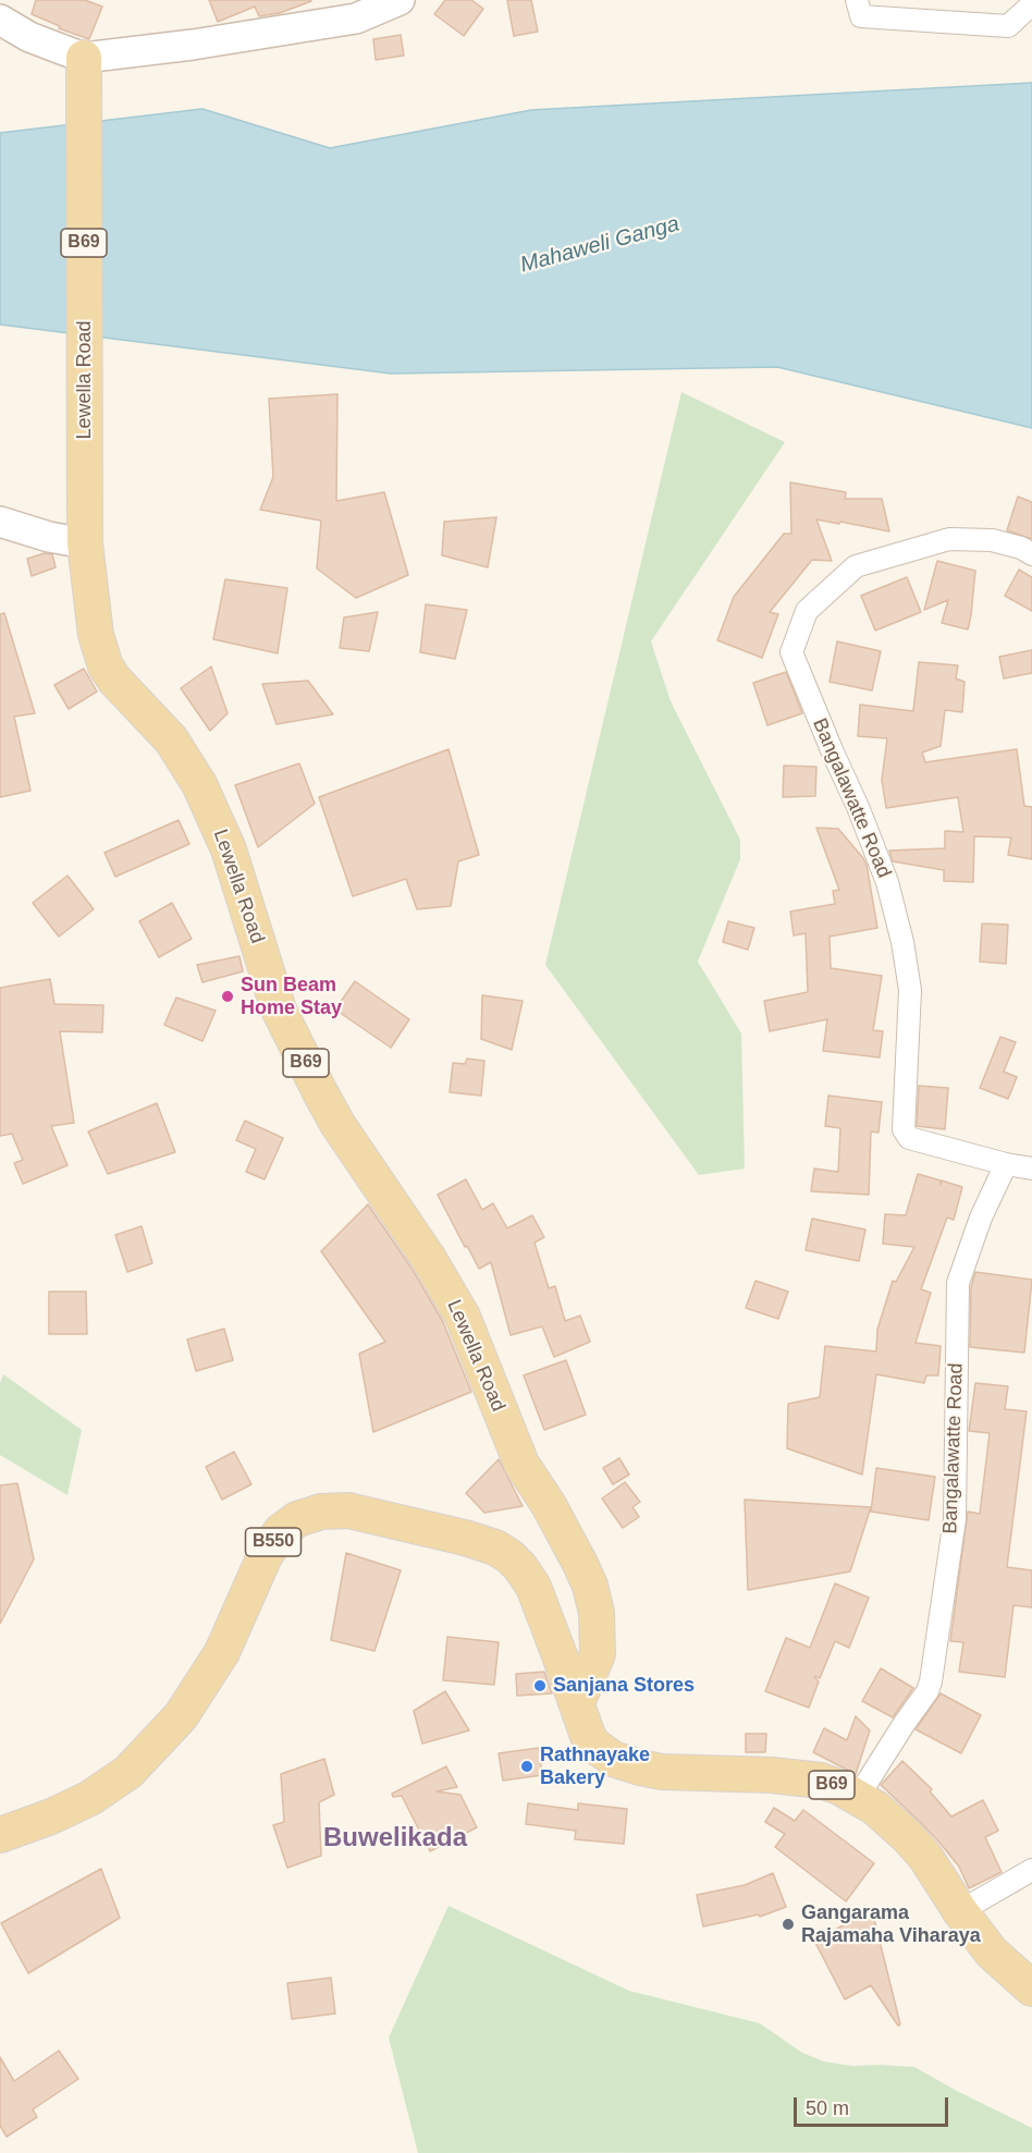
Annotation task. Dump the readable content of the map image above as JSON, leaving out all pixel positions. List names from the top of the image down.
{
  "streets": {
    "main road": ["B69", "Lewella Road", "B550"],
    "street": ["Bangalawatte Road"]
  },
  "crossings": [
    ["B69", "Lewella Road"],
    ["B69", "Bangalawatte Road"],
    ["B69", "B550"],
    ["Lewella Road", "B550"]
  ],
  "districts": ["Buwelikada"],
  "water": ["Mahaweli Ganga"],
  "places": [
    "Sun Beam Home Stay",
    "Sanjana Stores",
    "Rathnayake Bakery",
    "Gangarama Rajamaha Viharaya"
  ],
  "scale_bar": "50 m"
}
